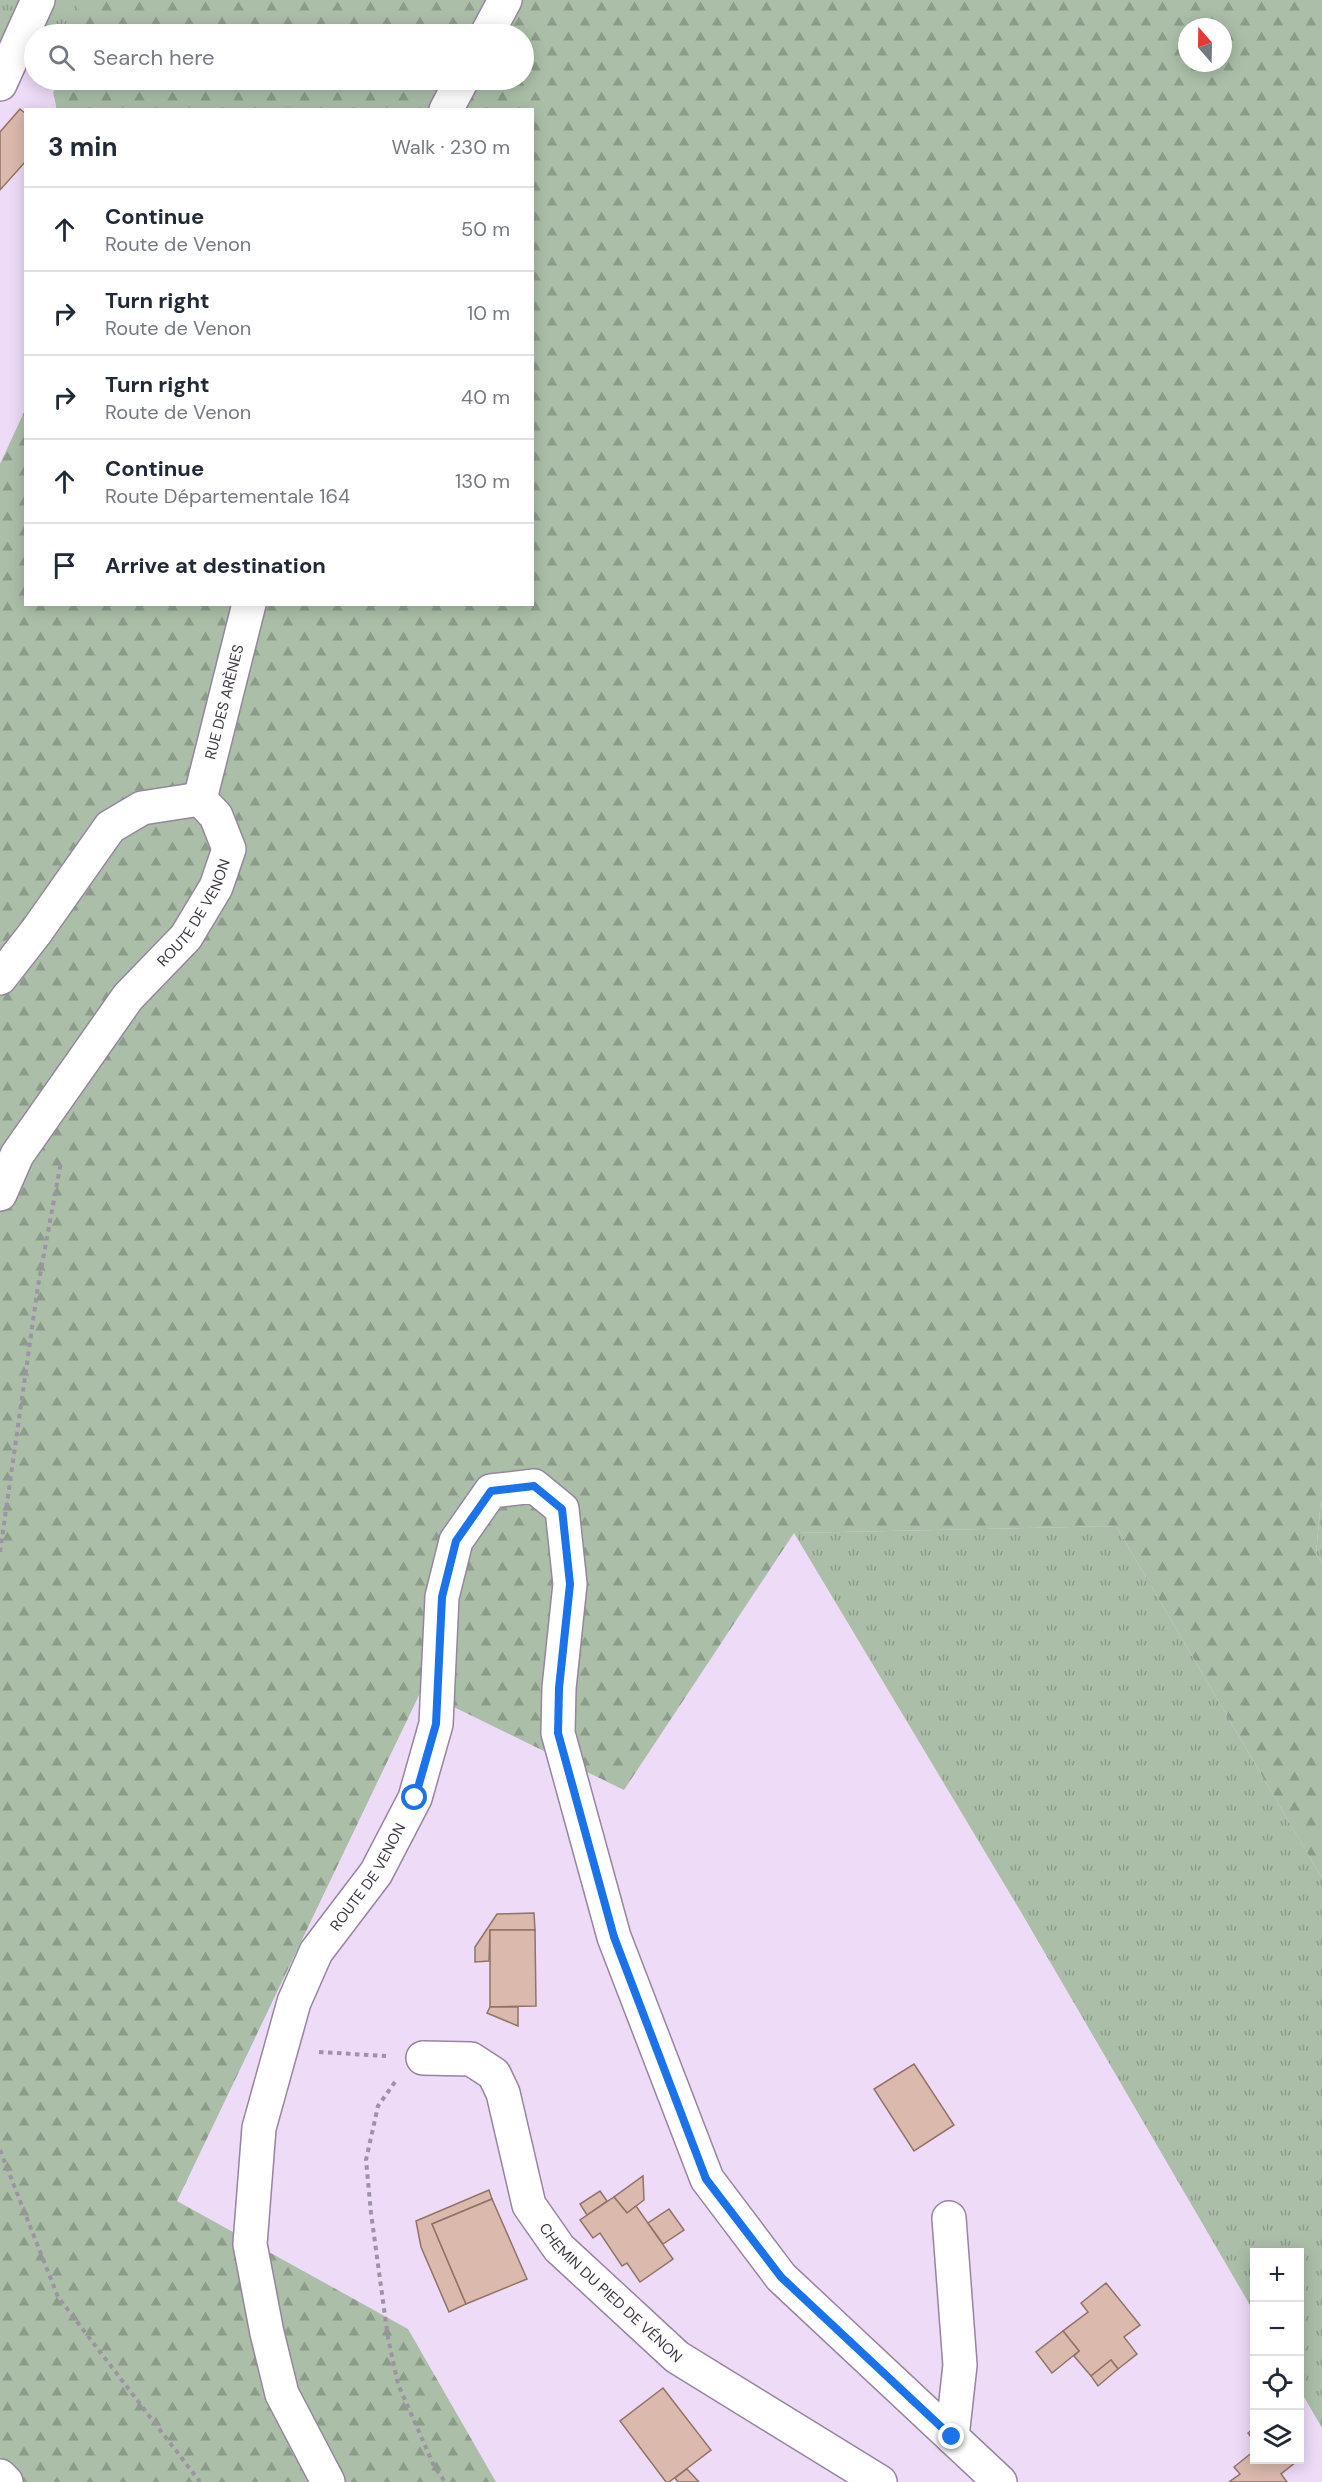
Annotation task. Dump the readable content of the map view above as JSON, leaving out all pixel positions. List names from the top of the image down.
{
  "streets": {
    "street": ["RUE DES ARÈNES", "ROUTE DE VENON", "CHEMIN DU PIED DE VÉNON"]
  },
  "crossings": [
    ["RUE DES ARÈNES", "ROUTE DE VENON"]
  ],
  "north": "top",
  "page": {
    "search": "Search here",
    "heading": ["3 min", "Walk · 230 m"],
    "list": [
      ["Continue", "Route de Venon", "50 m"],
      ["Turn right", "Route de Venon", "10 m"],
      ["Turn right", "Route de Venon", "40 m"],
      ["Continue", "Route Départementale 164", "130 m"],
      "Arrive at destination"
    ],
    "map_buttons": ["+", "−"]
  }
}
